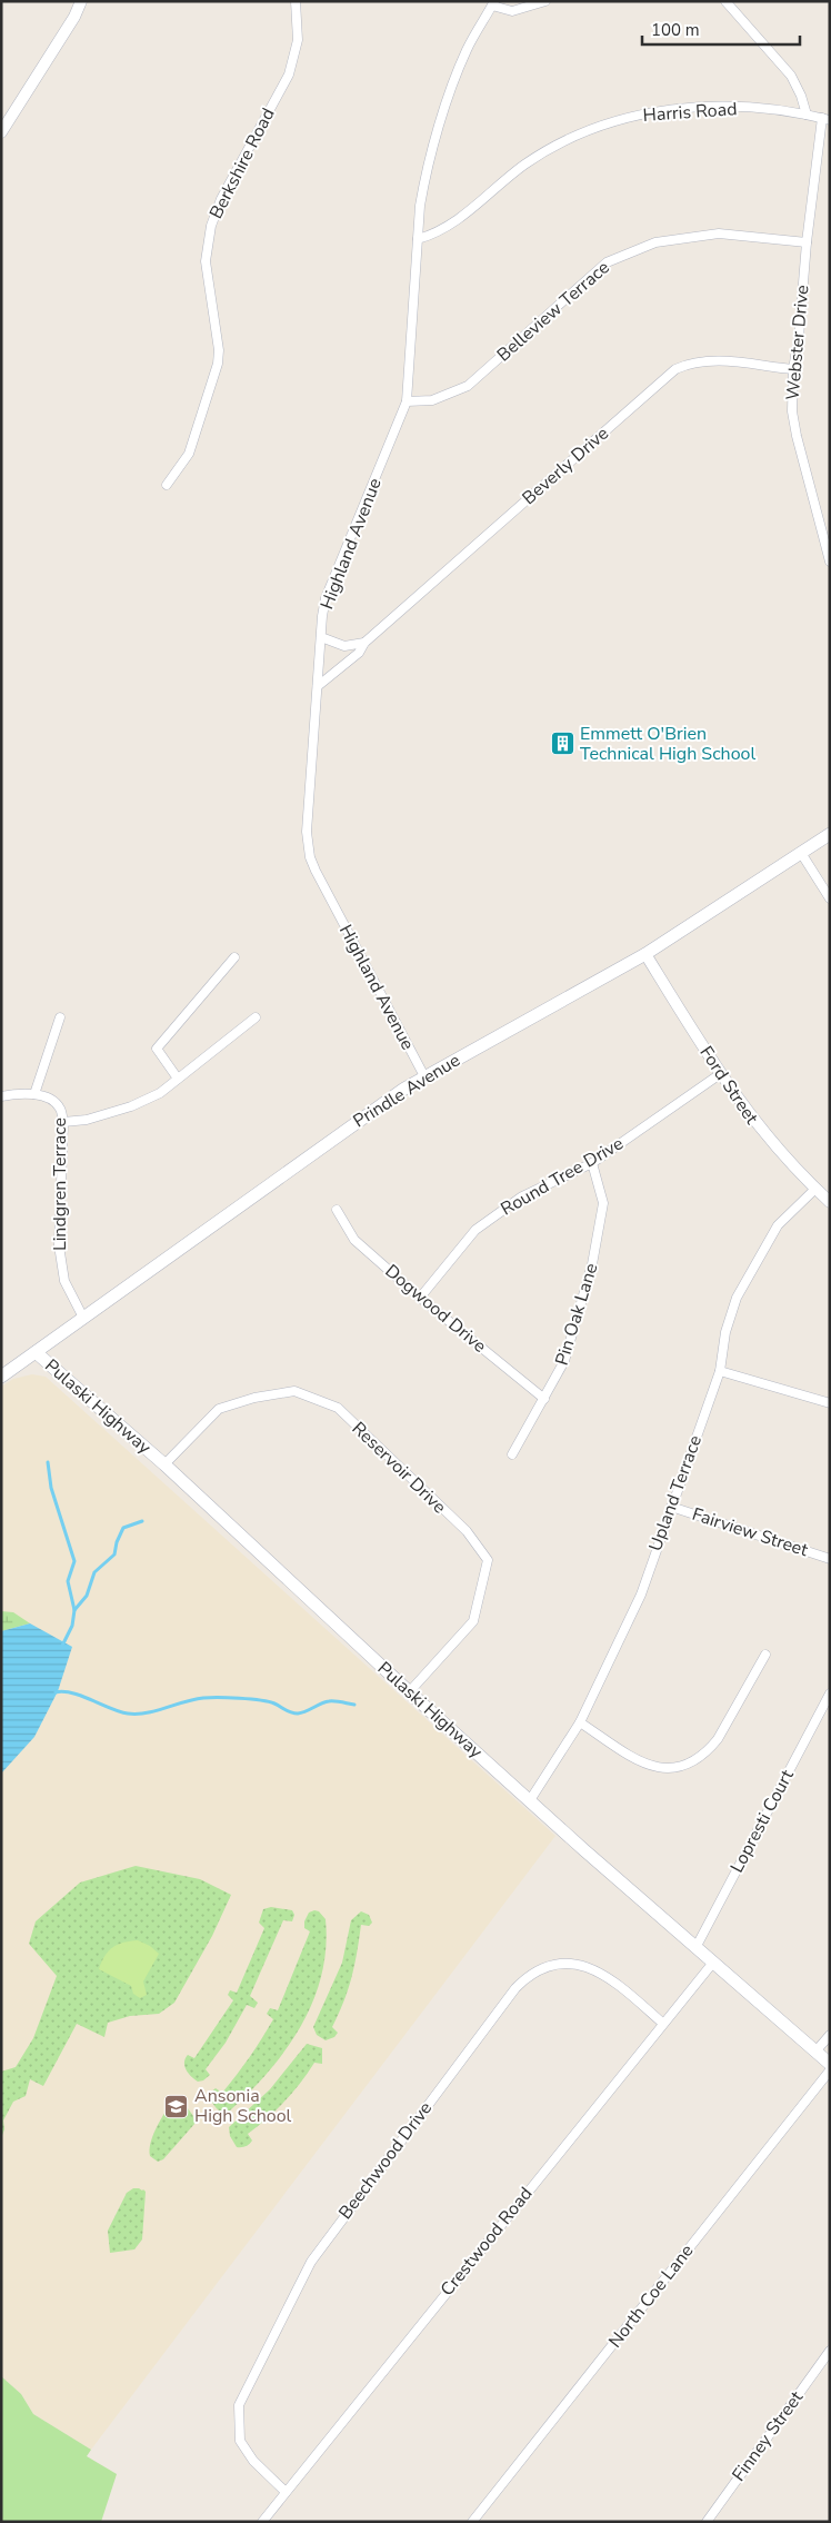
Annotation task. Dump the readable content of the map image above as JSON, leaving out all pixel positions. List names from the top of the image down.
{
  "streets": {
    "main road": ["Prindle Avenue", "Pulaski Highway"],
    "street": [
      "Harris Road",
      "Berkshire Road",
      "Belleview Terrace",
      "Webster Drive",
      "Beverly Drive",
      "Highland Avenue",
      "Ford Street",
      "Round Tree Drive",
      "Lindgren Terrace",
      "Dogwood Drive",
      "Pin Oak Lane",
      "Reservoir Drive",
      "Upland Terrace",
      "Fairview Street",
      "Lopresti Court",
      "Beechwood Drive",
      "Crestwood Road",
      "North Coe Lane",
      "Finney Street"
    ]
  },
  "crossings": [
    ["Harris Road", "Webster Drive"],
    ["Harris Road", "Highland Avenue"],
    ["Belleview Terrace", "Webster Drive"],
    ["Belleview Terrace", "Highland Avenue"],
    ["Webster Drive", "Beverly Drive"],
    ["Beverly Drive", "Highland Avenue"],
    ["Highland Avenue", "Prindle Avenue"],
    ["Ford Street", "Prindle Avenue"],
    ["Ford Street", "Round Tree Drive"],
    ["Ford Street", "Upland Terrace"],
    ["Prindle Avenue", "Lindgren Terrace"],
    ["Prindle Avenue", "Pulaski Highway"],
    ["Round Tree Drive", "Dogwood Drive"],
    ["Round Tree Drive", "Pin Oak Lane"],
    ["Dogwood Drive", "Pin Oak Lane"],
    ["Pulaski Highway", "Reservoir Drive"],
    ["Pulaski Highway", "Upland Terrace"],
    ["Pulaski Highway", "Lopresti Court"],
    ["Pulaski Highway", "Crestwood Road"],
    ["Upland Terrace", "Fairview Street"],
    ["Beechwood Drive", "Crestwood Road"]
  ],
  "places": {
    "building": ["Emmett O'Brien Technical High School"],
    "school or university": ["Ansonia High School"]
  },
  "scale_bar": "100 m"
}
